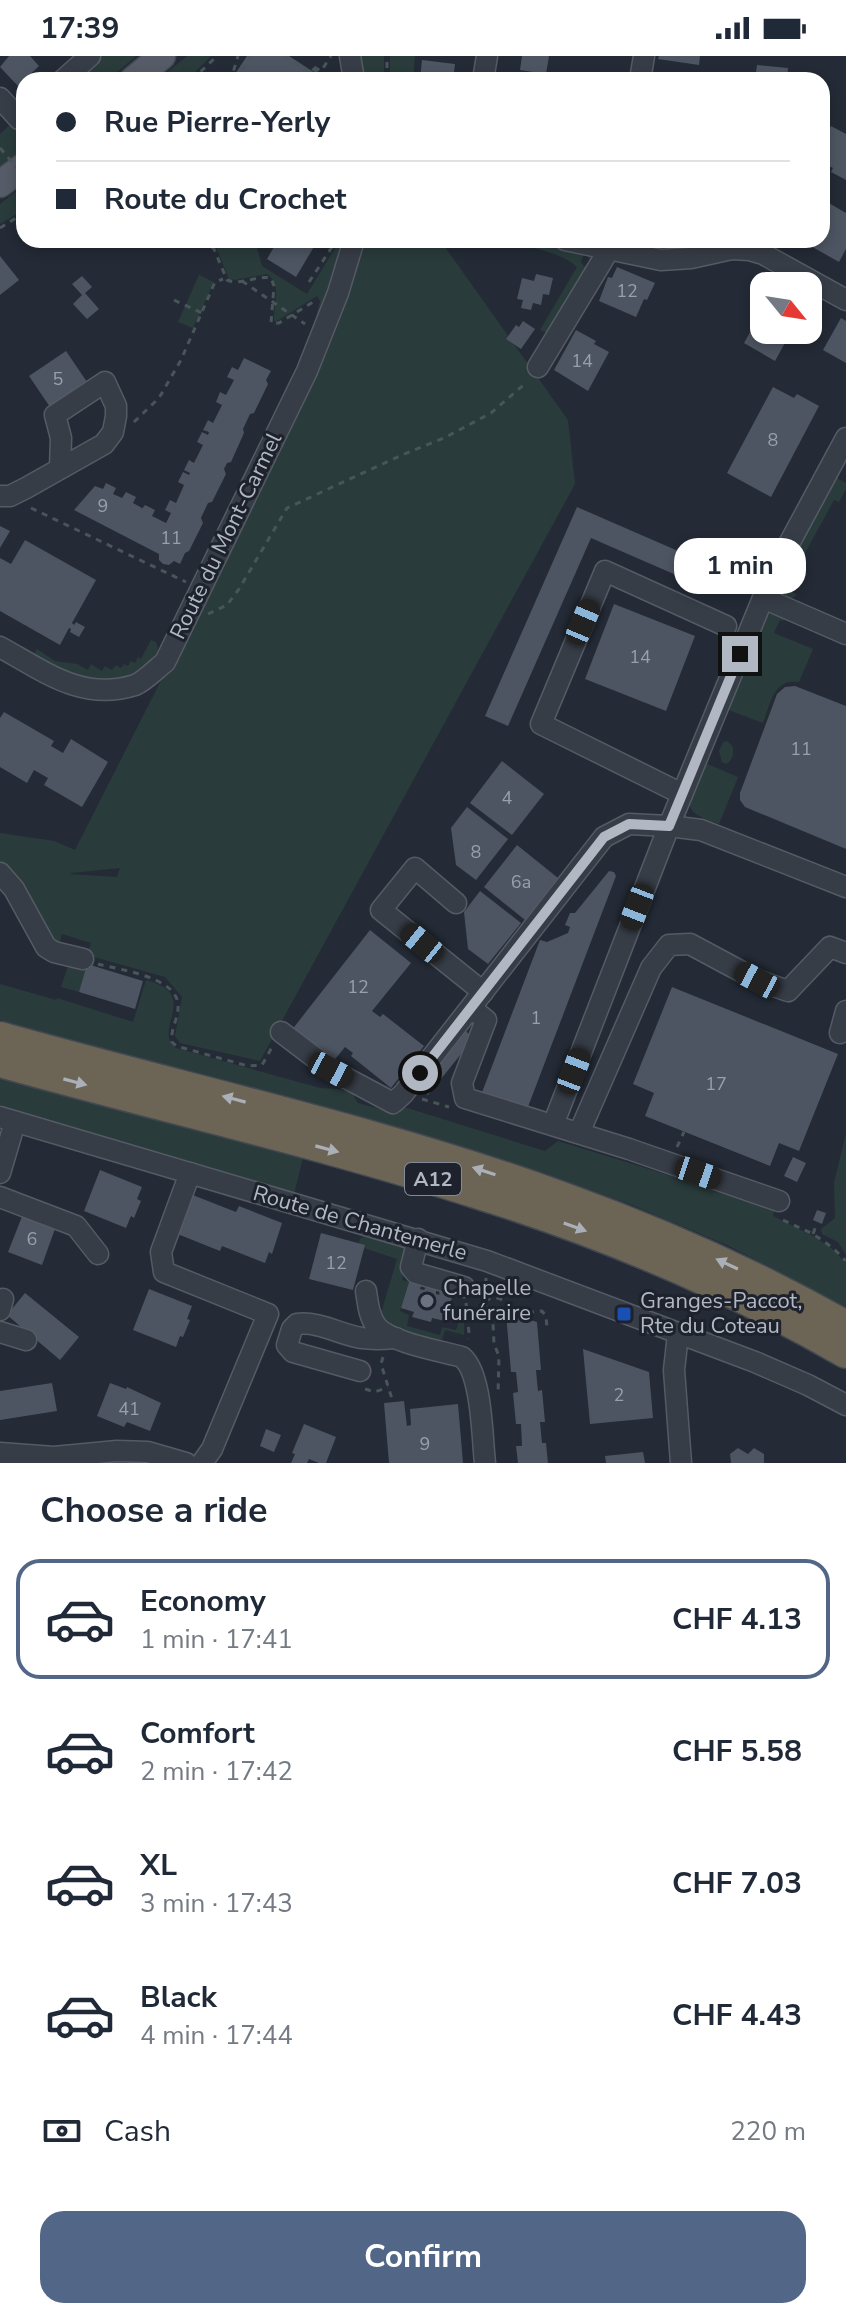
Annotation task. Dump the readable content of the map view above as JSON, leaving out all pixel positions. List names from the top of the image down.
{
  "streets": {
    "highway": ["A12"],
    "street": ["Route du Mont-Carmel", "Route de Chantemerle"]
  },
  "places": {
    "other": ["Chapelle funéraire"],
    "transit": ["Granges-Paccot, Rte du Coteau"]
  },
  "house_numbers": [
    "12",
    "14",
    "5",
    "8",
    "9",
    "11",
    "14",
    "11",
    "4",
    "8",
    "6a",
    "12",
    "1",
    "17",
    "6",
    "12",
    "2",
    "41",
    "9"
  ],
  "north": "bottom right",
  "page": {
    "status": "17:39",
    "banner": ["Rue Pierre-Yerly", "Route du Crochet"],
    "bubble": "1 min",
    "heading": "Choose a ride",
    "list": [
      {
        "name": "Economy",
        "note": "1 min · 17:41",
        "value": "CHF 4.13"
      },
      {
        "name": "Comfort",
        "note": "2 min · 17:42",
        "value": "CHF 5.58"
      },
      {
        "name": "XL",
        "note": "3 min · 17:43",
        "value": "CHF 7.03"
      },
      {
        "name": "Black",
        "note": "4 min · 17:44",
        "value": "CHF 4.43"
      }
    ],
    "pay": ["Cash", "220 m"],
    "buttons": "Confirm"
  }
}
